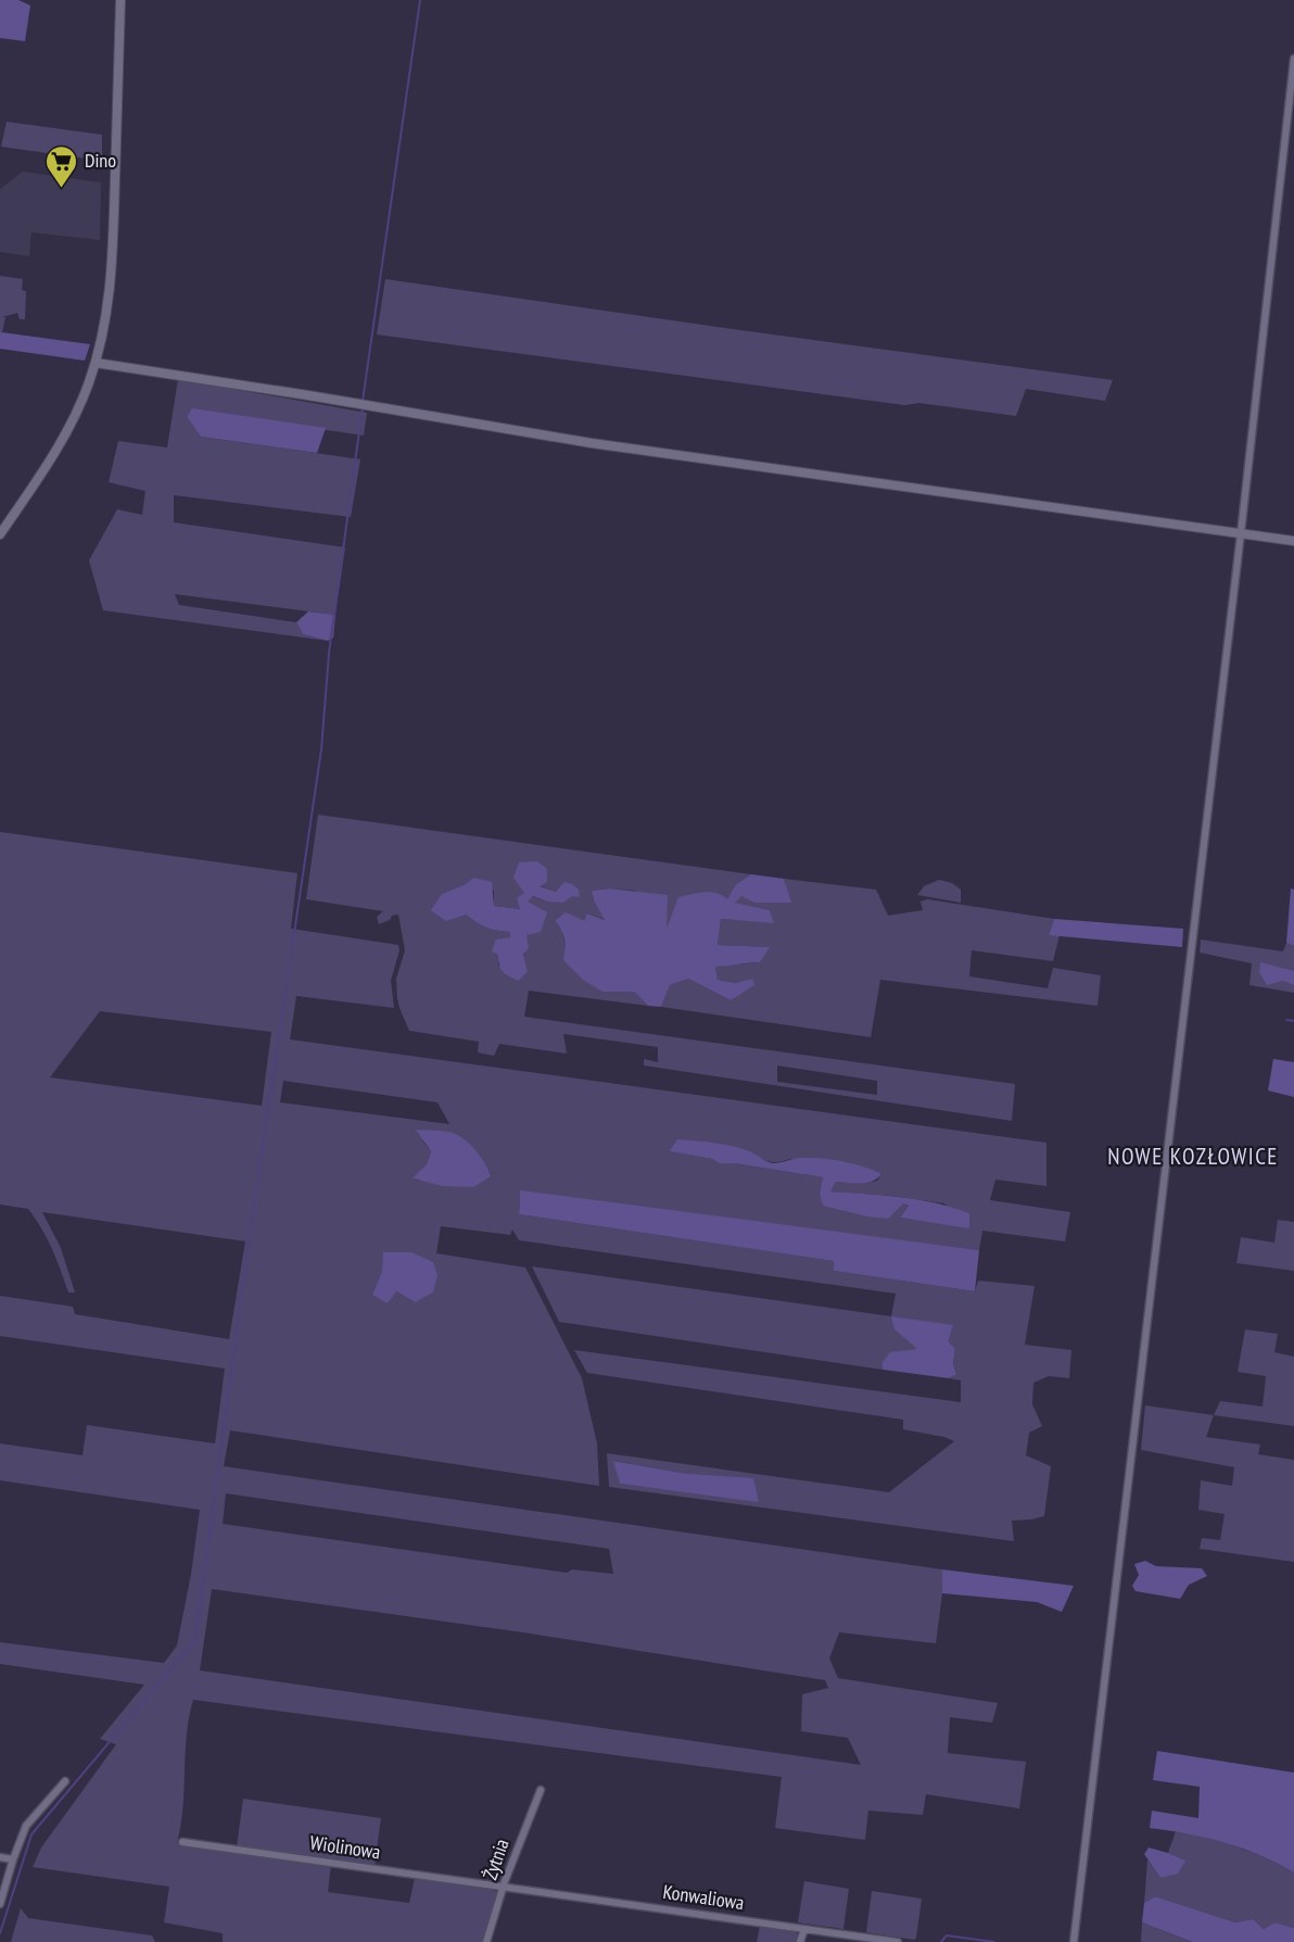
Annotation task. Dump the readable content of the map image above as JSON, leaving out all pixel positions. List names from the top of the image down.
{
  "streets": {
    "street": ["Wiolinowa", "Żytnia", "Konwaliowa"]
  },
  "crossings": [
    ["Wiolinowa", "Żytnia"],
    ["Wiolinowa", "Konwaliowa"],
    ["Żytnia", "Konwaliowa"]
  ],
  "districts": ["NOWE KOZŁOWICE"],
  "places": {
    "supermarket": ["Dino"]
  }
}
